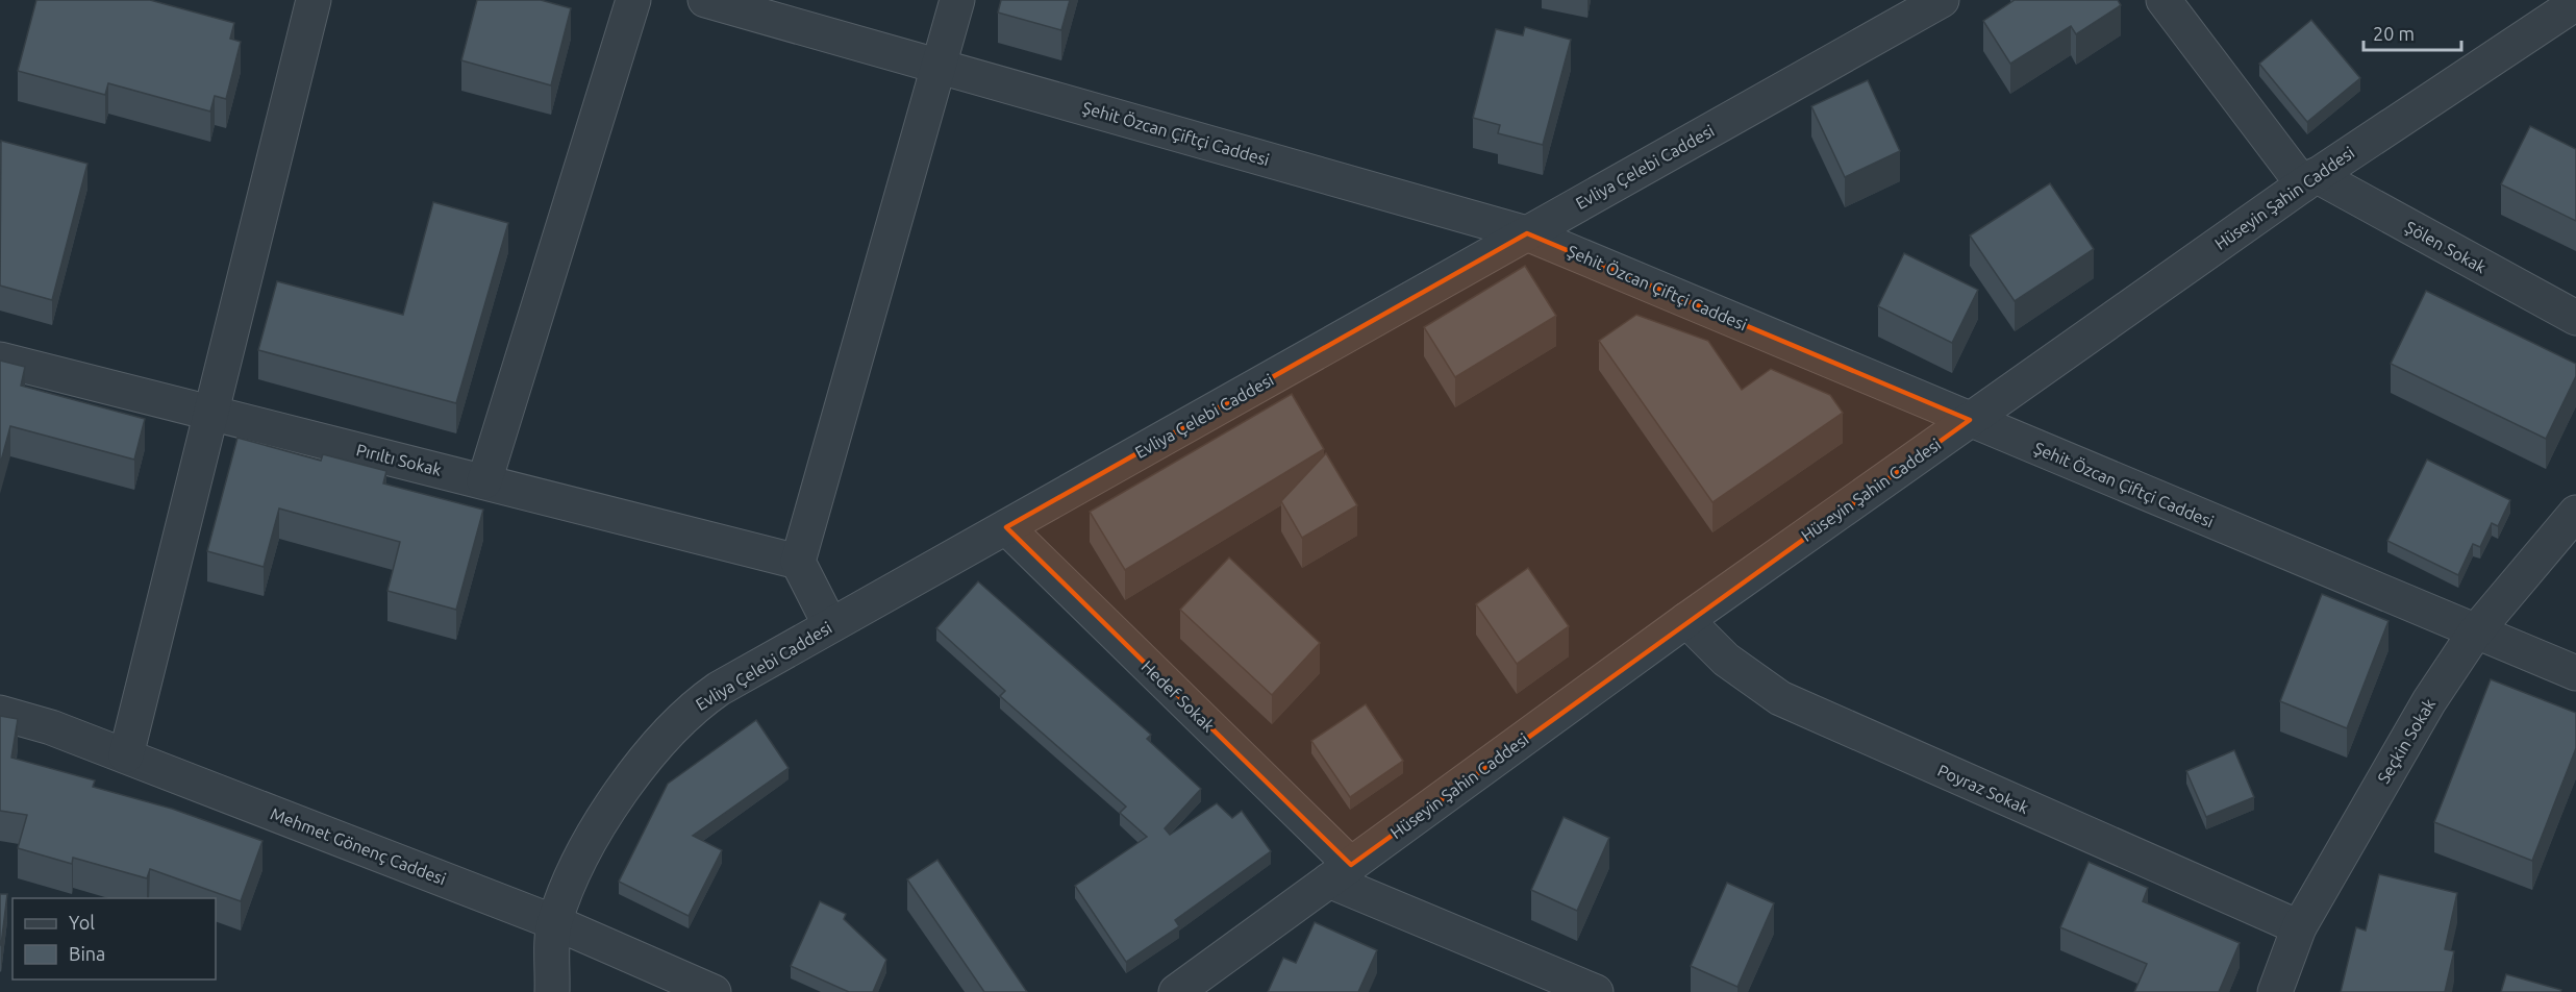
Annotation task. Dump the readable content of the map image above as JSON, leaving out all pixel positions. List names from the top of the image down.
{
  "streets": {
    "street": [
      "Şehit Özcan Çiftçi Caddesi",
      "Evliya Çelebi Caddesi",
      "Hüseyin Şahin Caddesi",
      "Şölen Sokak",
      "Pırıltı Sokak",
      "Hedef Sokak",
      "Seçkin Sokak",
      "Poyraz Sokak",
      "Mehmet Gönenç Caddesi"
    ]
  },
  "crossings": [
    ["Şehit Özcan Çiftçi Caddesi", "Evliya Çelebi Caddesi"],
    ["Şehit Özcan Çiftçi Caddesi", "Hüseyin Şahin Caddesi"],
    ["Şehit Özcan Çiftçi Caddesi", "Seçkin Sokak"],
    ["Evliya Çelebi Caddesi", "Hedef Sokak"],
    ["Evliya Çelebi Caddesi", "Mehmet Gönenç Caddesi"],
    ["Hüseyin Şahin Caddesi", "Şölen Sokak"],
    ["Hüseyin Şahin Caddesi", "Hedef Sokak"],
    ["Hüseyin Şahin Caddesi", "Poyraz Sokak"],
    ["Seçkin Sokak", "Poyraz Sokak"]
  ],
  "legend": ["Yol", "Bina"],
  "scale_bar": "20 m"
}
